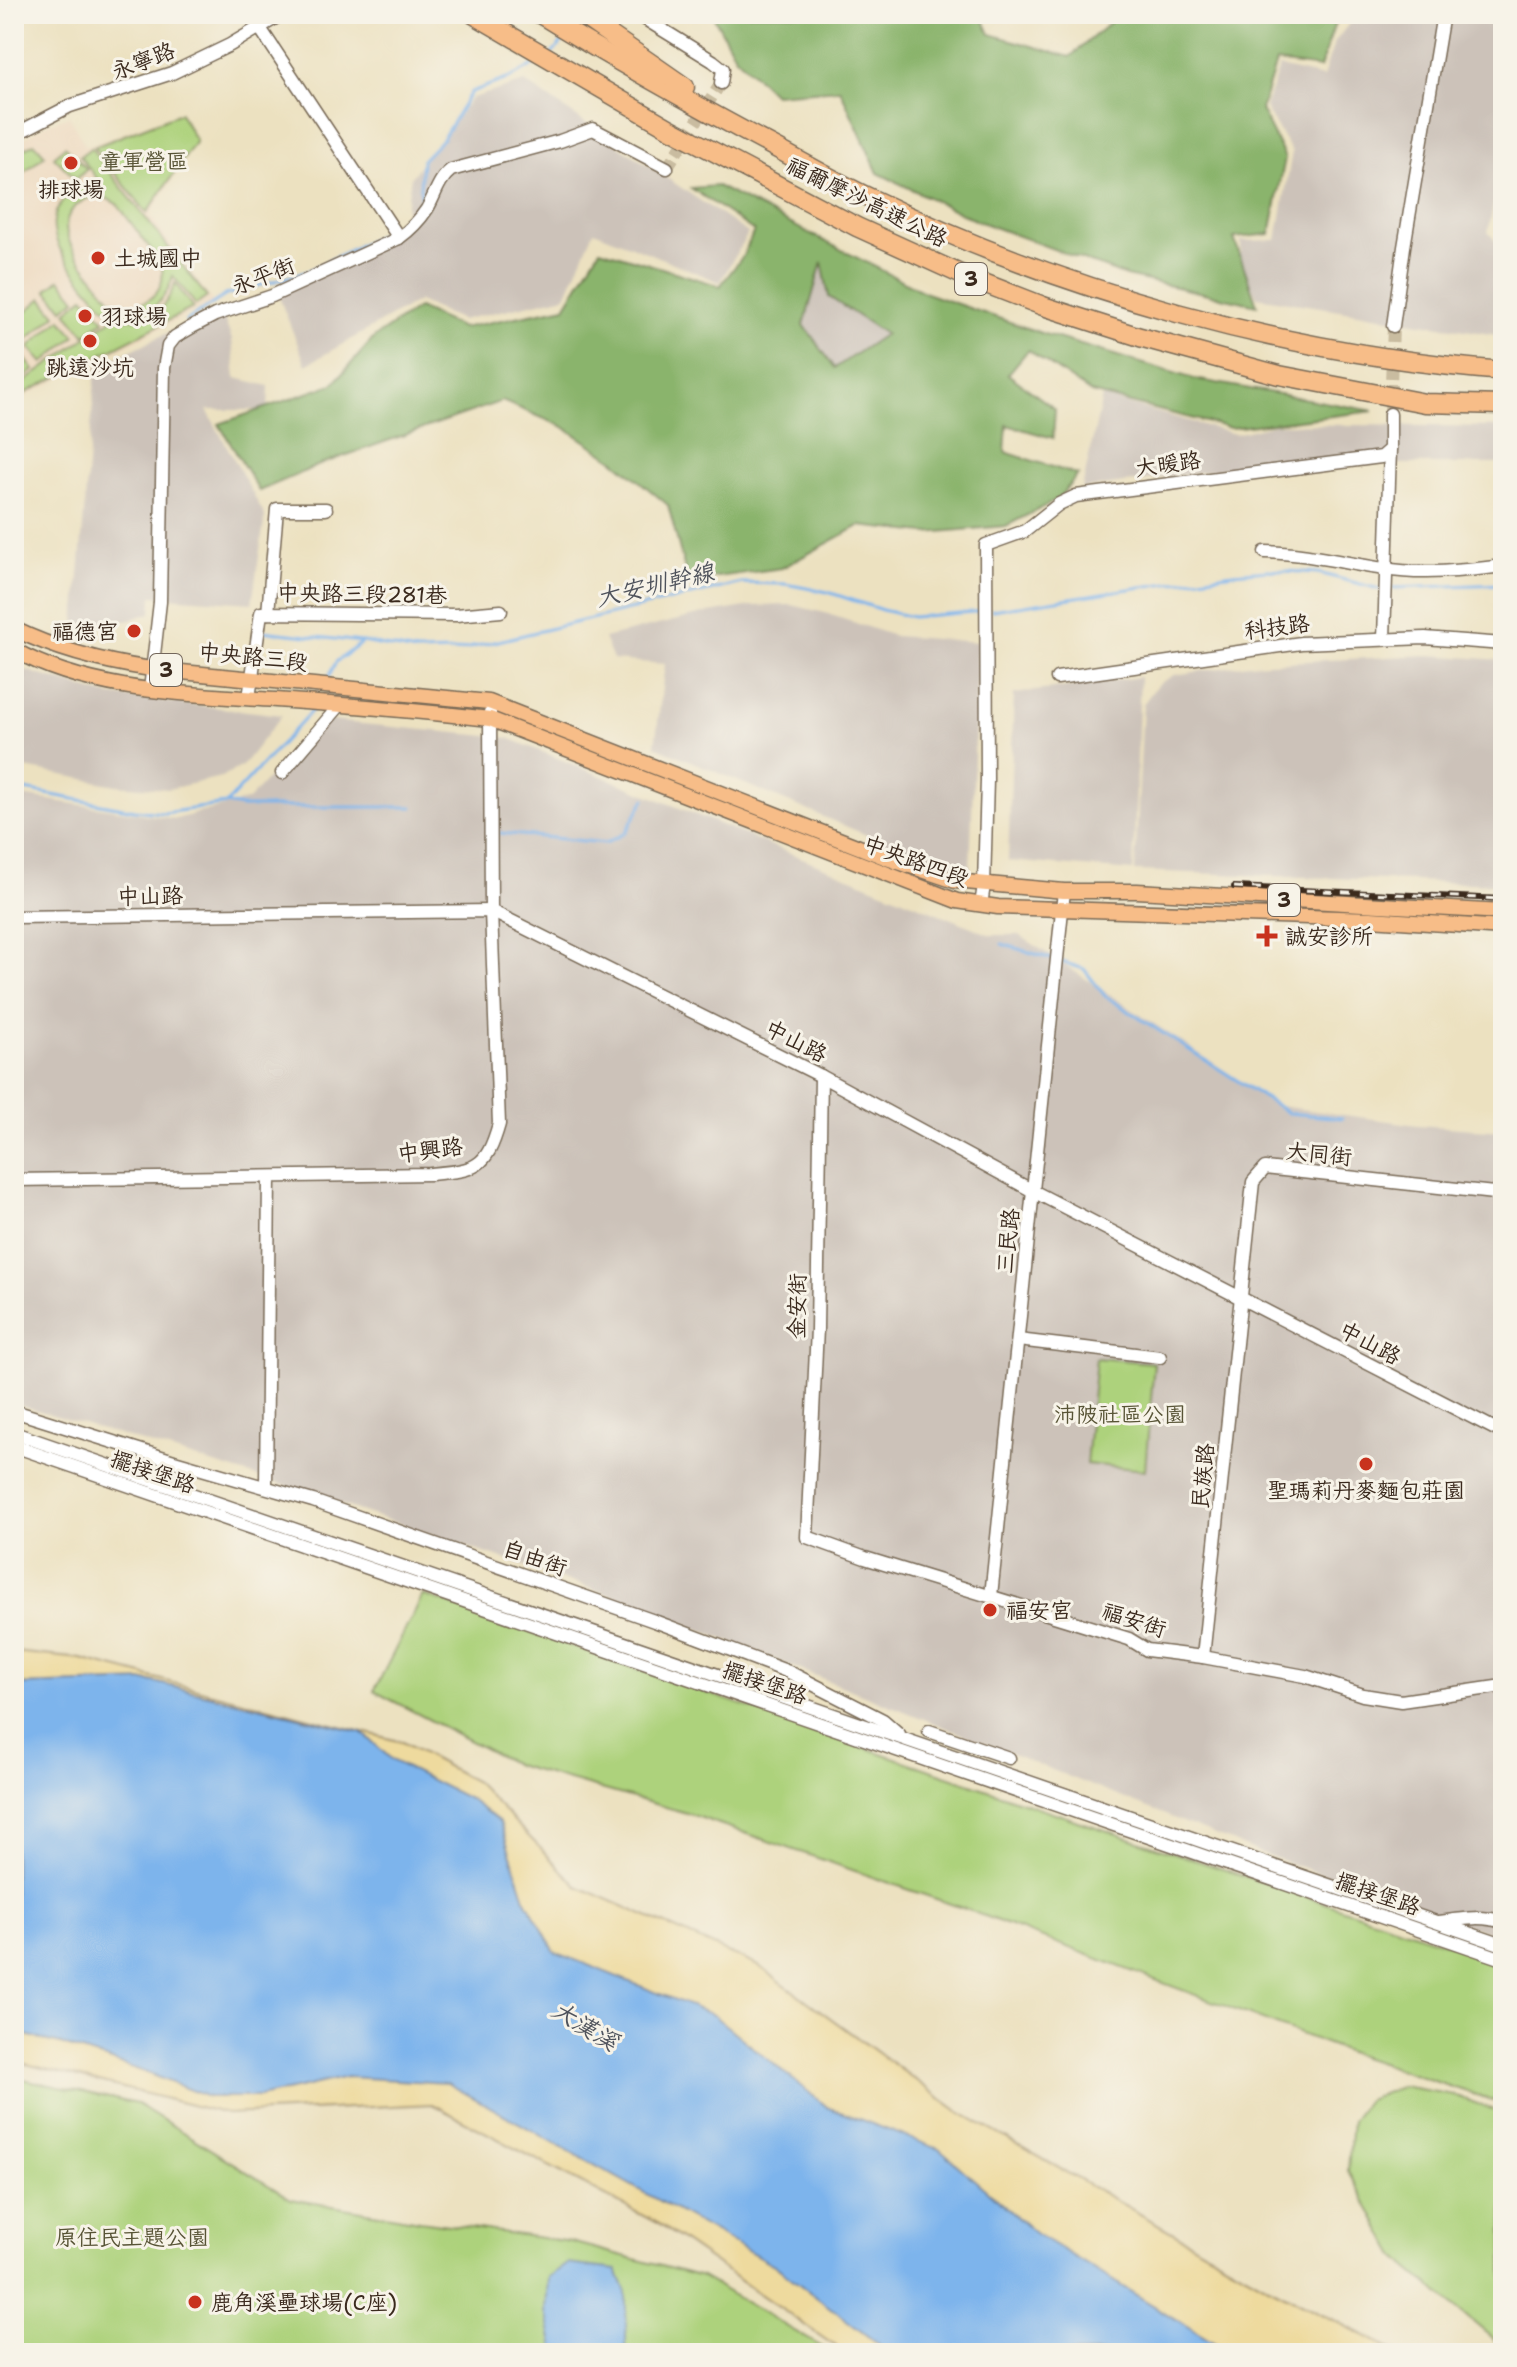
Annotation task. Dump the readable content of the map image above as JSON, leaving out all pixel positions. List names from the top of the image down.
{
  "streets": {
    "highway": ["福爾摩沙高速公路", "3"],
    "main road": ["中央路三段", "中央路四段"],
    "street": [
      "永寧路",
      "永平街",
      "大暖路",
      "中央路三段281巷",
      "科技路",
      "中山路",
      "中興路",
      "大同街",
      "三民路",
      "金安街",
      "擺接堡路",
      "民族路",
      "自由街",
      "福安街"
    ]
  },
  "crossings": [
    ["永平街", "中央路三段"],
    ["大暖路", "中央路四段"],
    ["中央路三段281巷", "中央路三段"],
    ["中央路三段", "中央路四段"],
    ["中央路四段", "中興路"],
    ["中央路四段", "三民路"],
    ["中山路", "中興路"],
    ["中山路", "大同街"],
    ["中山路", "三民路"],
    ["中山路", "金安街"],
    ["中山路", "民族路"],
    ["大同街", "民族路"],
    ["三民路", "福安街"],
    ["金安街", "福安街"],
    ["擺接堡路", "自由街"],
    ["民族路", "福安街"]
  ],
  "water": ["大安圳幹線", "大漢溪"],
  "parks": ["童軍營區", "沛陂社區公園", "原住民主題公園"],
  "places": {
    "other": [
      "排球場",
      "土城國中",
      "羽球場",
      "跳遠沙坑",
      "福德宮",
      "聖瑪莉丹麥麵包莊園",
      "福安宮",
      "鹿角溪壘球場(C座)"
    ],
    "health": ["誠安診所"]
  }
}
